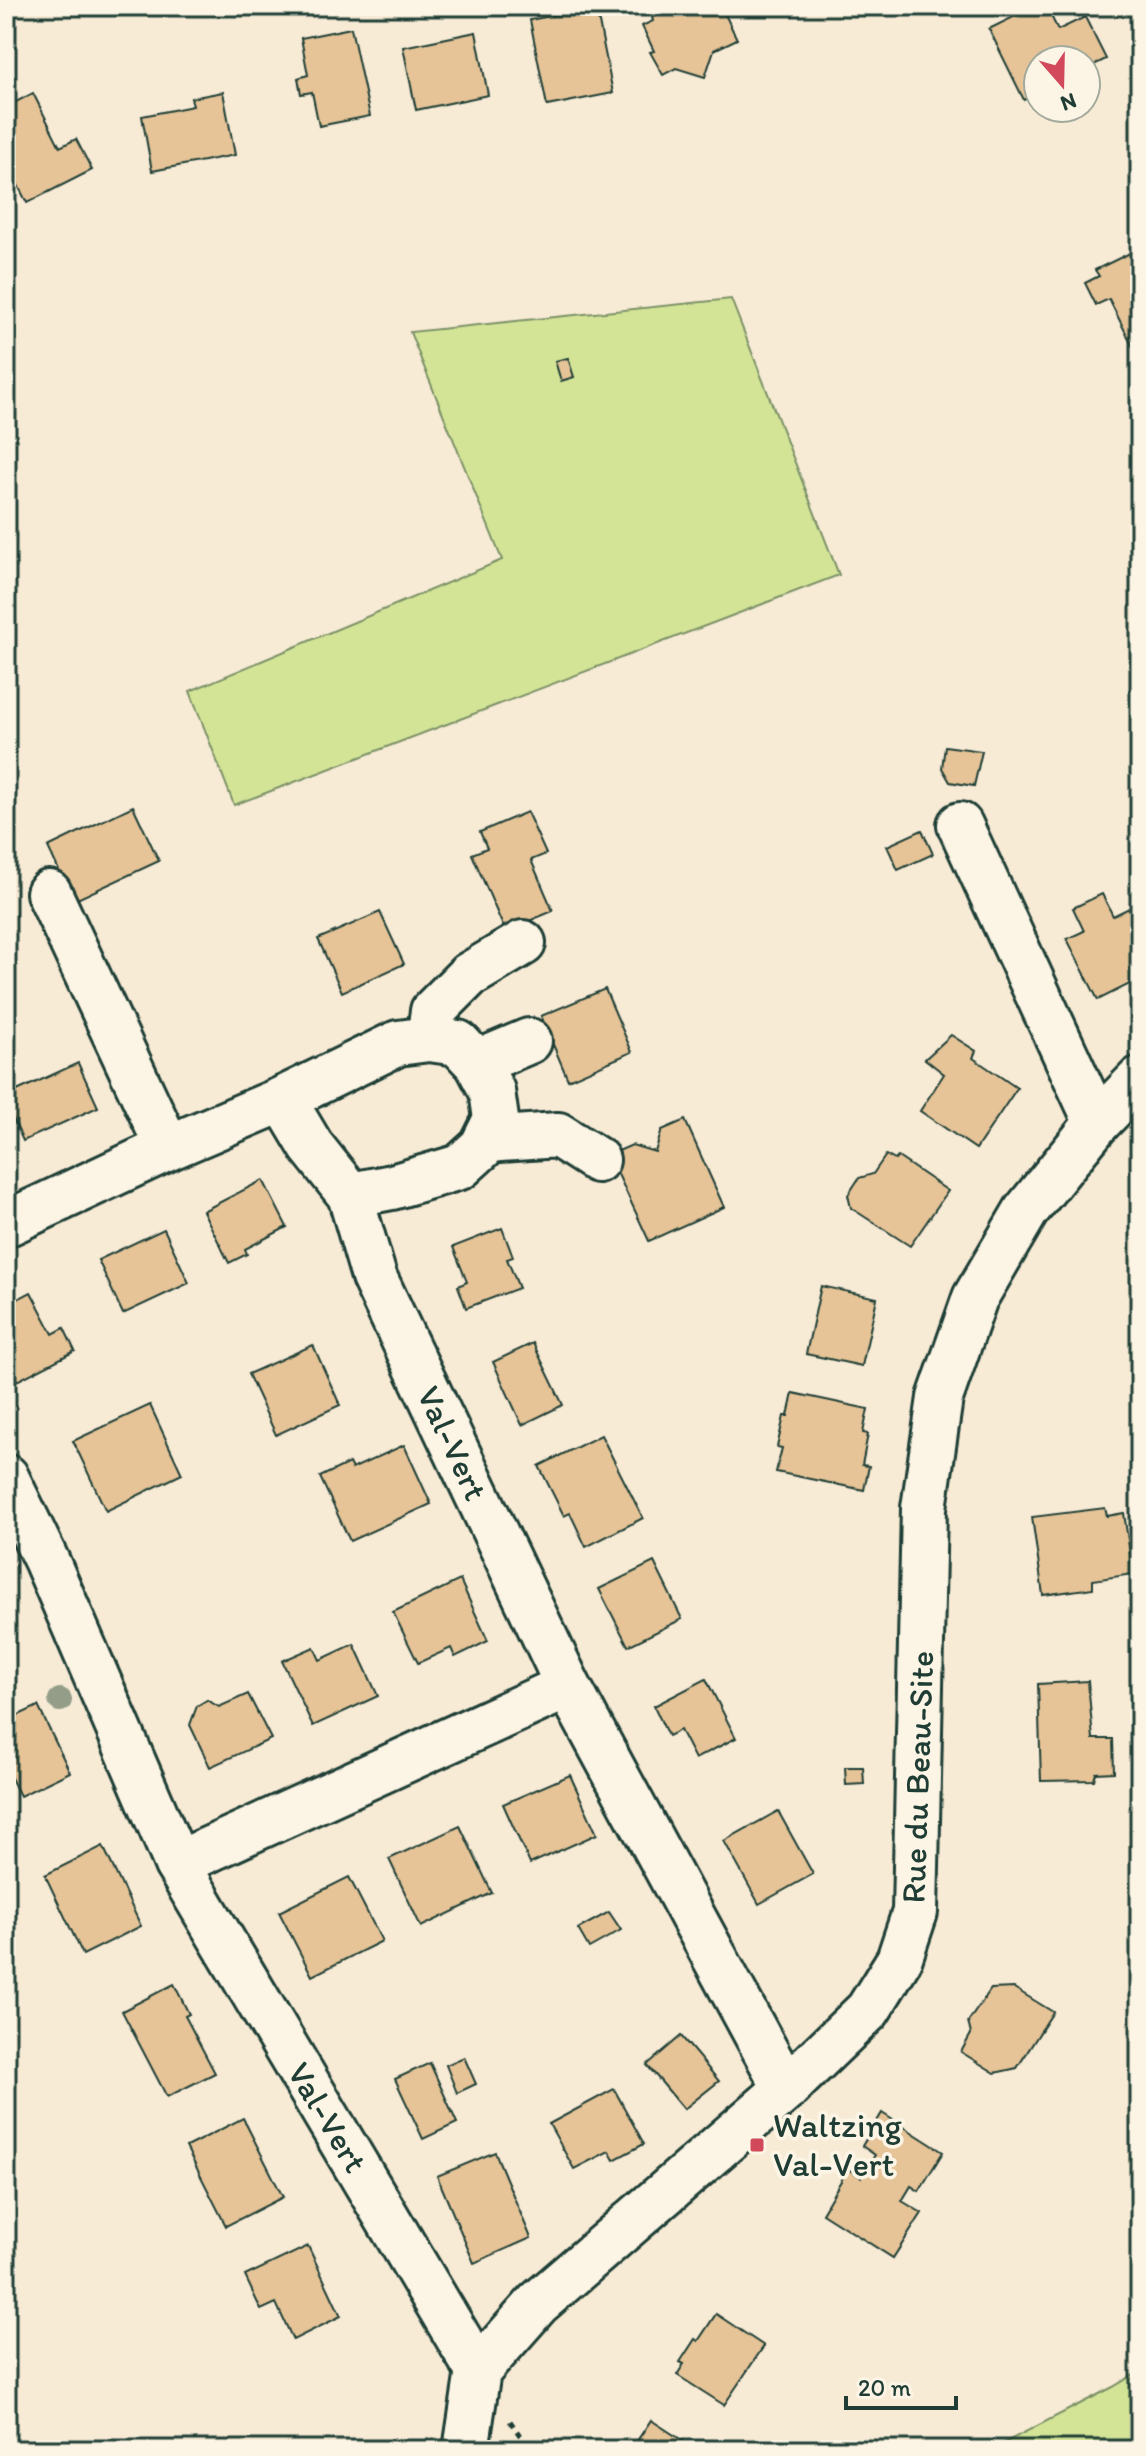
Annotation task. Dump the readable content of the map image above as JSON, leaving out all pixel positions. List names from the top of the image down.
{
  "streets": {
    "street": ["Val-Vert", "Rue du Beau-Site"]
  },
  "crossings": [
    ["Val-Vert", "Rue du Beau-Site"]
  ],
  "places": {
    "transit": ["Waltzing Val-Vert"]
  },
  "scale_bar": "20 m",
  "north": "bottom"
}
